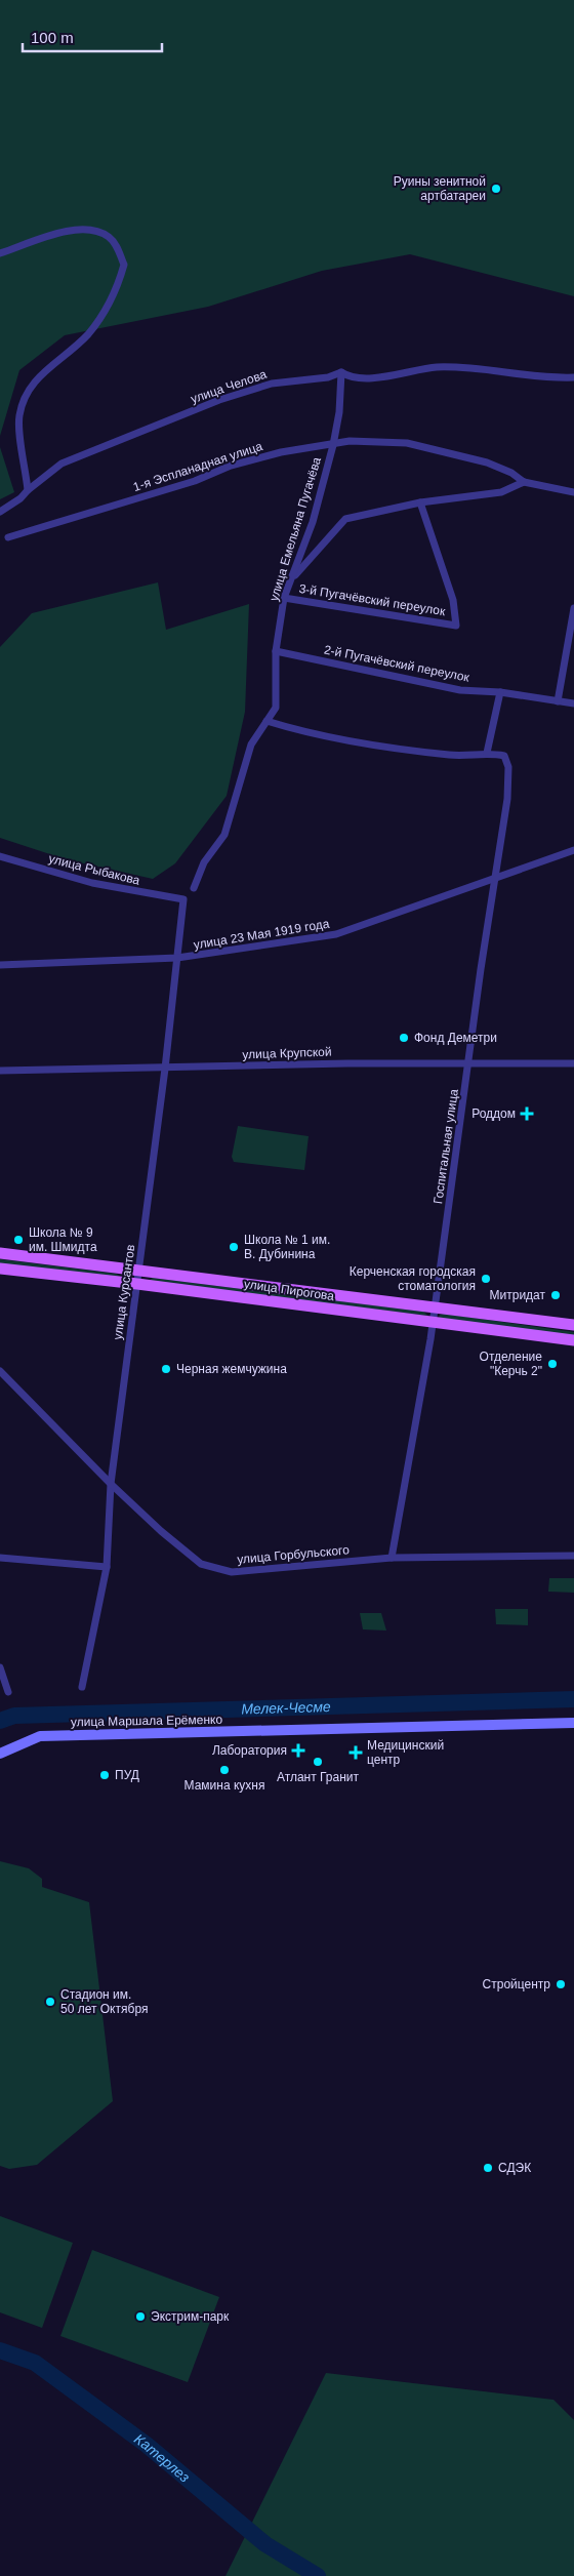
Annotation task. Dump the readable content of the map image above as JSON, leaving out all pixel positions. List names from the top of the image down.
{
  "streets": {
    "main road": ["улица Пирогова", "улица Маршала Ерёменко"],
    "street": [
      "улица Челова",
      "1-я Эспланадная улица",
      "улица Емельяна Пугачёва",
      "3-й Пугачёвский переулок",
      "2-й Пугачёвский переулок",
      "улица Рыбакова",
      "улица 23 Мая 1919 года",
      "улица Крупской",
      "Госпитальная улица",
      "улица Курсантов",
      "улица Горбульского"
    ]
  },
  "crossings": [
    ["улица Челова", "улица Емельяна Пугачёва"],
    ["1-я Эспланадная улица", "улица Емельяна Пугачёва"],
    ["улица Емельяна Пугачёва", "3-й Пугачёвский переулок"],
    ["улица Емельяна Пугачёва", "2-й Пугачёвский переулок"],
    ["улица Рыбакова", "улица Курсантов"],
    ["улица 23 Мая 1919 года", "Госпитальная улица"],
    ["улица 23 Мая 1919 года", "улица Курсантов"],
    ["улица Крупской", "Госпитальная улица"],
    ["улица Крупской", "улица Курсантов"],
    ["Госпитальная улица", "улица Пирогова"],
    ["Госпитальная улица", "улица Горбульского"],
    ["улица Пирогова", "улица Курсантов"],
    ["улица Курсантов", "улица Горбульского"]
  ],
  "water": ["Мелек-Чесме", "Катерлез"],
  "places": {
    "other": [
      "Руины зенитной артбатареи",
      "Фонд Деметри",
      "Школа № 9 им. Шмидта",
      "Школа № 1 им. В. Дубинина",
      "Керченская городская стоматология",
      "Митридат",
      "Отделение \"Керчь 2\"",
      "Черная жемчужина",
      "Атлант Гранит",
      "Мамина кухня",
      "ПУД",
      "Стройцентр",
      "Стадион им. 50 лет Октября",
      "СДЭК",
      "Экстрим-парк"
    ],
    "health": ["Роддом", "Лаборатория", "Медицинский центр"]
  },
  "scale_bar": "100 m"
}
